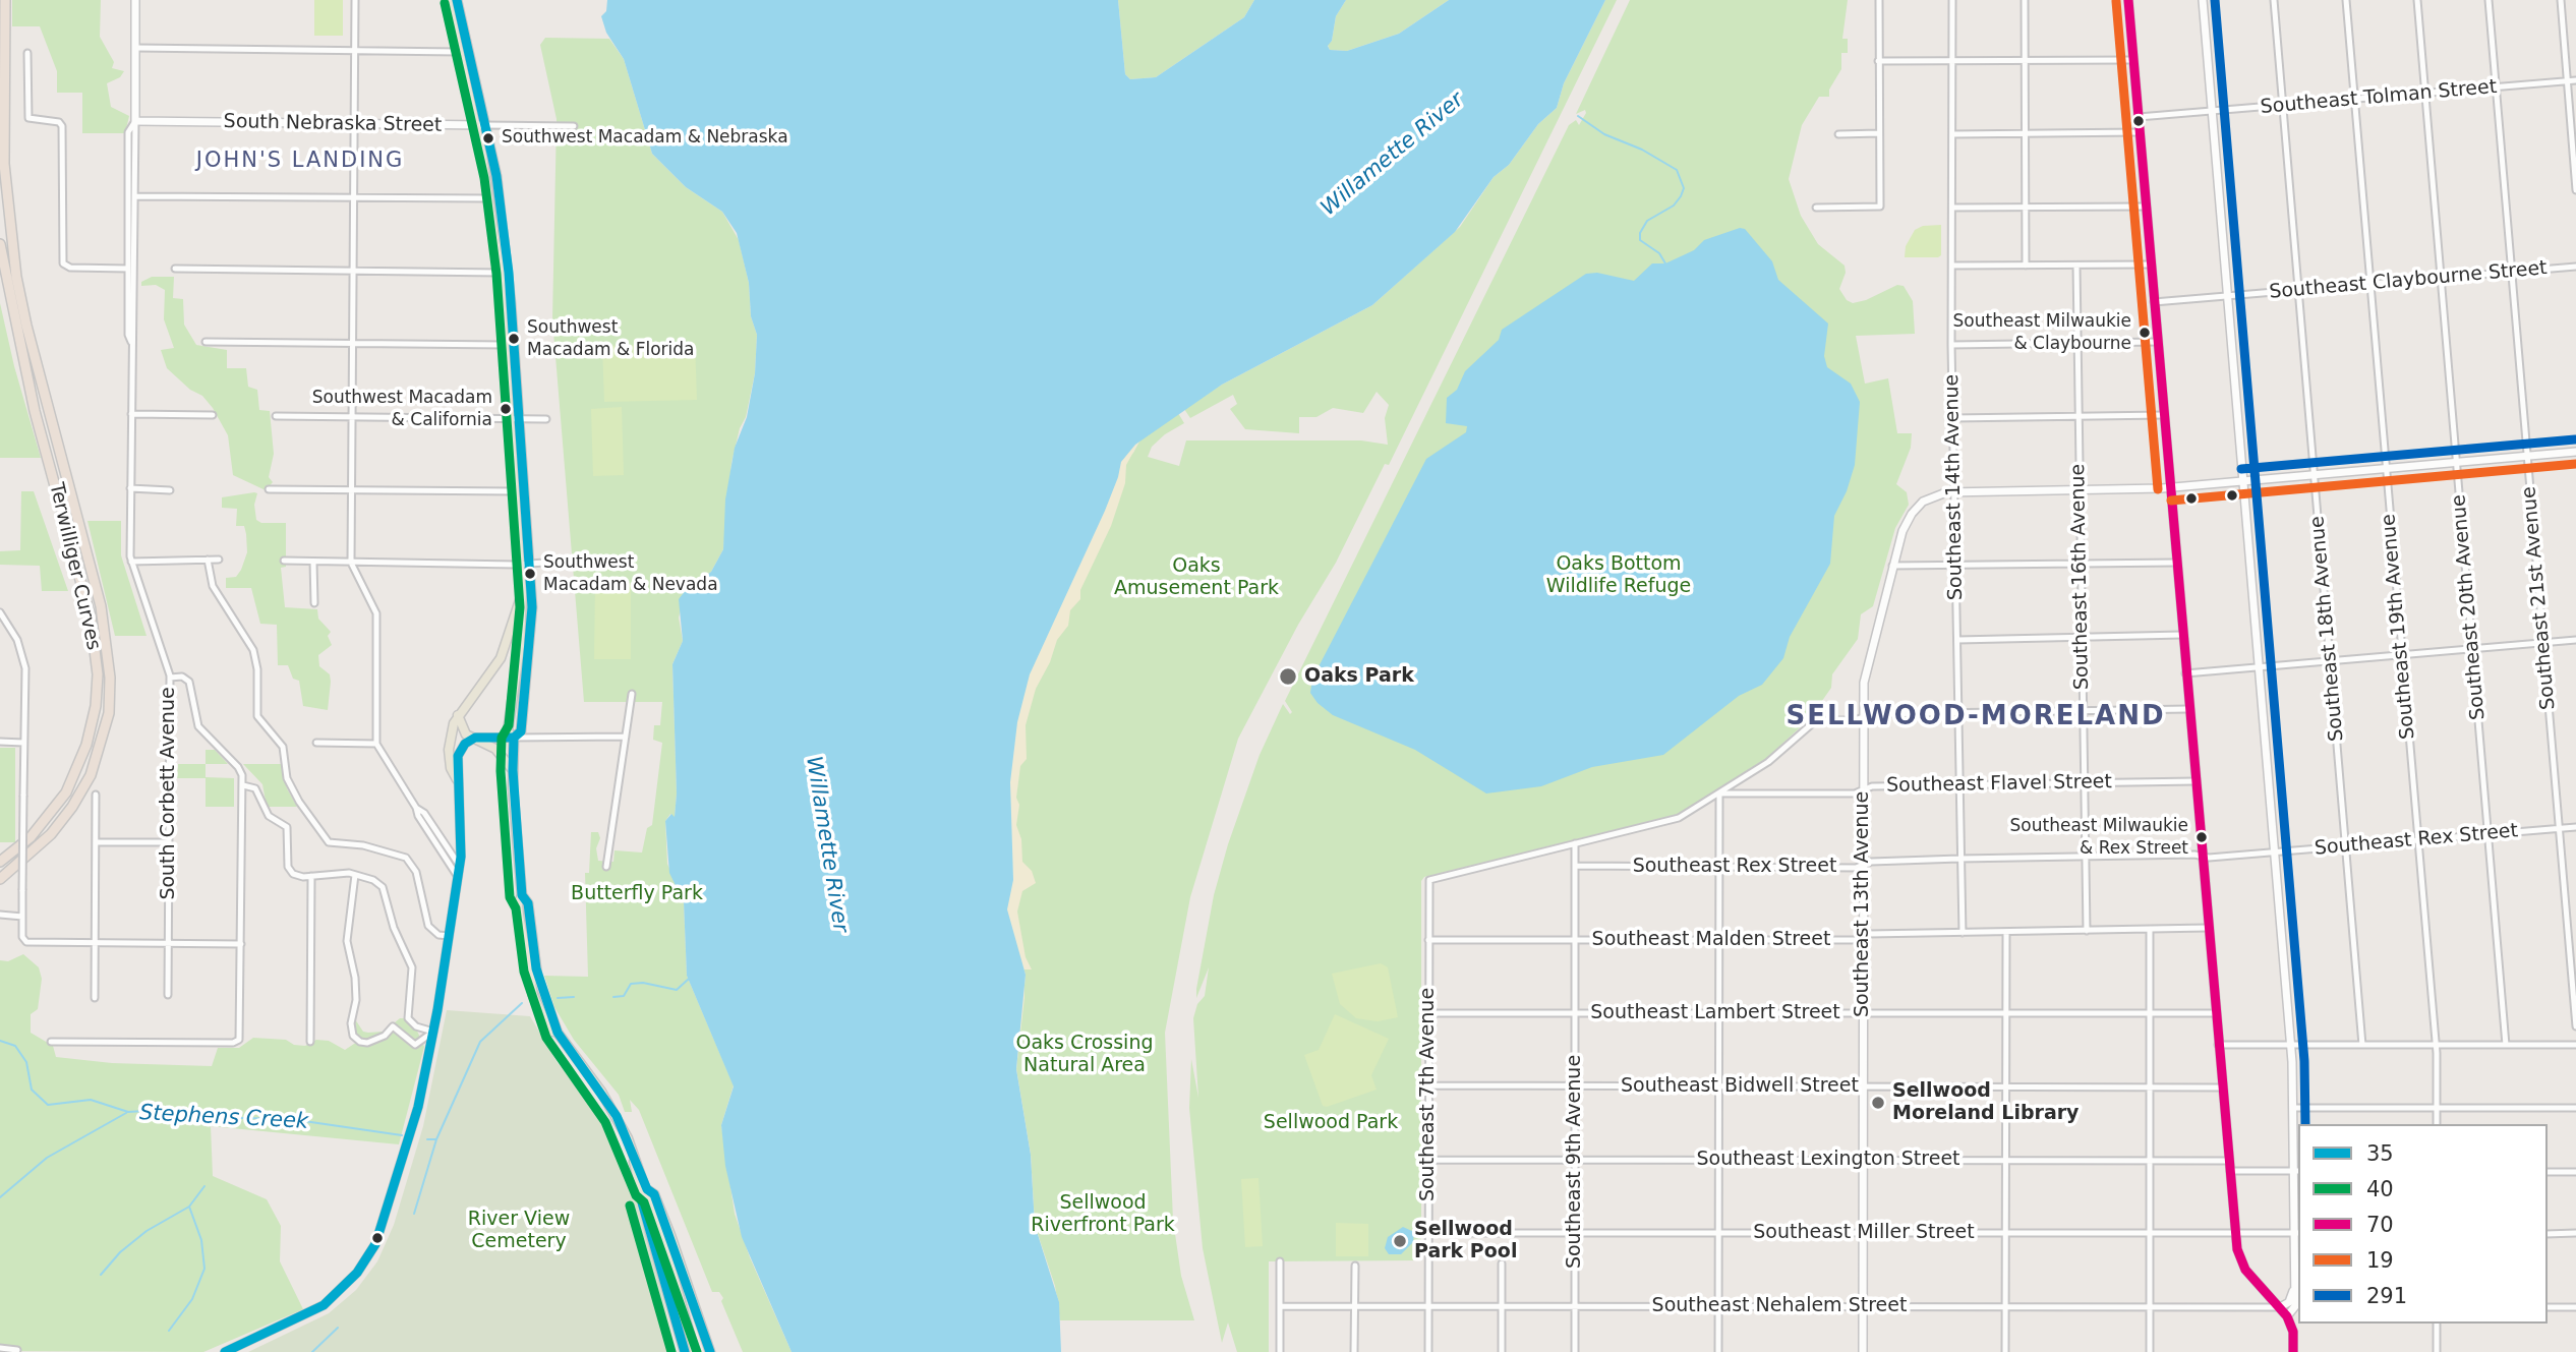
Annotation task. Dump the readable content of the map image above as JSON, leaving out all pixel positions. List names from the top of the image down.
{
  "streets": {
    "highway": ["Terwilliger Curves"],
    "street": [
      "Southeast Tolman Street",
      "South Nebraska Street",
      "Southeast Claybourne Street",
      "Southeast 14th Avenue",
      "Southeast 16th Avenue",
      "Southeast 21st Avenue",
      "Southeast 20th Avenue",
      "Southeast 19th Avenue",
      "Southeast 18th Avenue",
      "Southeast Flavel Street",
      "South Corbett Avenue",
      "Southeast Rex Street",
      "Southeast 13th Avenue",
      "Southeast Malden Street",
      "Southeast Lambert Street",
      "Southeast Bidwell Street",
      "Southeast 7th Avenue",
      "Southeast Lexington Street",
      "Southeast 9th Avenue",
      "Southeast Miller Street",
      "Southeast Nehalem Street"
    ]
  },
  "crossings": [
    ["Southeast Tolman Street", "Southeast 21st Avenue"],
    ["Southeast Tolman Street", "Southeast 20th Avenue"],
    ["Southeast Tolman Street", "Southeast 19th Avenue"],
    ["Southeast Tolman Street", "Southeast 18th Avenue"],
    ["South Nebraska Street", "South Corbett Avenue"],
    ["Southeast Claybourne Street", "Southeast 21st Avenue"],
    ["Southeast Claybourne Street", "Southeast 20th Avenue"],
    ["Southeast Claybourne Street", "Southeast 19th Avenue"],
    ["Southeast Claybourne Street", "Southeast 18th Avenue"],
    ["Southeast 14th Avenue", "Southeast Flavel Street"],
    ["Southeast 14th Avenue", "Southeast Rex Street"],
    ["Southeast 14th Avenue", "Southeast 13th Avenue"],
    ["Southeast 14th Avenue", "Southeast Malden Street"],
    ["Southeast 16th Avenue", "Southeast Flavel Street"],
    ["Southeast 16th Avenue", "Southeast Rex Street"],
    ["Southeast 16th Avenue", "Southeast 13th Avenue"],
    ["Southeast 16th Avenue", "Southeast Malden Street"],
    ["Southeast 21st Avenue", "Southeast Rex Street"],
    ["Southeast 21st Avenue", "Southeast 13th Avenue"],
    ["Southeast 20th Avenue", "Southeast Rex Street"],
    ["Southeast 20th Avenue", "Southeast 13th Avenue"],
    ["Southeast 19th Avenue", "Southeast Rex Street"],
    ["Southeast 19th Avenue", "Southeast 13th Avenue"],
    ["Southeast 18th Avenue", "Southeast Rex Street"],
    ["Southeast 18th Avenue", "Southeast 13th Avenue"],
    ["Southeast Flavel Street", "Southeast 13th Avenue"],
    ["Southeast Rex Street", "Southeast 13th Avenue"],
    ["Southeast Rex Street", "Southeast 9th Avenue"],
    ["Southeast 13th Avenue", "Southeast Malden Street"],
    ["Southeast 13th Avenue", "Southeast Lambert Street"],
    ["Southeast 13th Avenue", "Southeast Bidwell Street"],
    ["Southeast 13th Avenue", "Southeast Lexington Street"],
    ["Southeast 13th Avenue", "Southeast Miller Street"],
    ["Southeast 13th Avenue", "Southeast Nehalem Street"],
    ["Southeast Malden Street", "Southeast 7th Avenue"],
    ["Southeast Malden Street", "Southeast 9th Avenue"],
    ["Southeast Lambert Street", "Southeast 7th Avenue"],
    ["Southeast Lambert Street", "Southeast 9th Avenue"],
    ["Southeast Bidwell Street", "Southeast 7th Avenue"],
    ["Southeast Bidwell Street", "Southeast 9th Avenue"],
    ["Southeast 7th Avenue", "Southeast Lexington Street"],
    ["Southeast 7th Avenue", "Southeast 9th Avenue"],
    ["Southeast 7th Avenue", "Southeast Miller Street"],
    ["Southeast 7th Avenue", "Southeast Nehalem Street"],
    ["Southeast Lexington Street", "Southeast 9th Avenue"],
    ["Southeast 9th Avenue", "Southeast Miller Street"],
    ["Southeast 9th Avenue", "Southeast Nehalem Street"]
  ],
  "districts": ["JOHN'S LANDING", "SELLWOOD-MORELAND"],
  "water": ["Willamette River", "Stephens Creek"],
  "parks": [
    "Oaks Bottom Wildlife Refuge",
    "Oaks Amusement Park",
    "Butterfly Park",
    "Oaks Crossing Natural Area",
    "Sellwood Park",
    "Sellwood Riverfront Park",
    "River View Cemetery"
  ],
  "places": [
    "Southwest Macadam & Nebraska",
    "Southeast Milwaukie & Claybourne",
    "Southwest Macadam & Florida",
    "Southwest Macadam & California",
    "Southwest Macadam & Nevada",
    "Oaks Park",
    "Southeast Milwaukie & Rex Street",
    "Sellwood Moreland Library",
    "Sellwood Park Pool"
  ],
  "lines": [
    "transit line 35",
    "transit line 70",
    "transit line 291",
    "transit line 19",
    "transit line 40"
  ],
  "legend": [
    "35",
    "40",
    "70",
    "19",
    "291"
  ]
}
